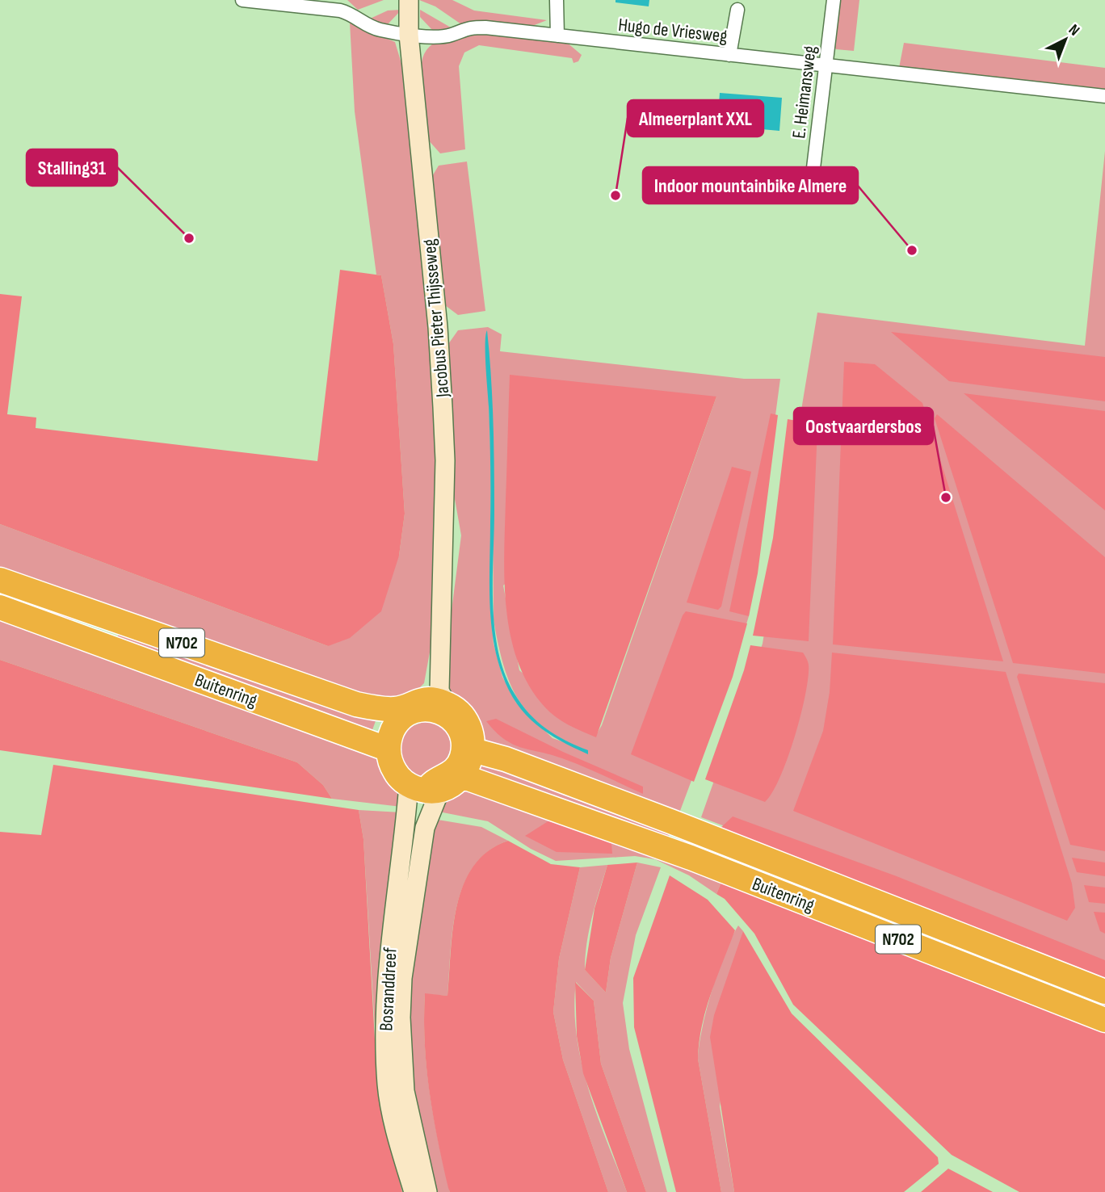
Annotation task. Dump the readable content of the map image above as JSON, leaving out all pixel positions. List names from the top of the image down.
{
  "streets": {
    "highway": ["N702", "Buitenring"],
    "main road": ["Jacobus Pieter Thijsseweg", "Bosranddreef"],
    "street": ["Hugo de Vriesweg", "E. Heimansweg"]
  },
  "crossings": [
    ["Hugo de Vriesweg", "E. Heimansweg"],
    ["Hugo de Vriesweg", "Jacobus Pieter Thijsseweg"],
    ["Jacobus Pieter Thijsseweg", "N702"],
    ["Jacobus Pieter Thijsseweg", "Buitenring"],
    ["Jacobus Pieter Thijsseweg", "Bosranddreef"],
    ["N702", "Buitenring"],
    ["N702", "Bosranddreef"],
    ["Buitenring", "Bosranddreef"]
  ],
  "places": [
    "Almeerplant XXL",
    "Stalling31",
    "Indoor mountainbike Almere",
    "Oostvaardersbos"
  ],
  "north": "top right"
}
